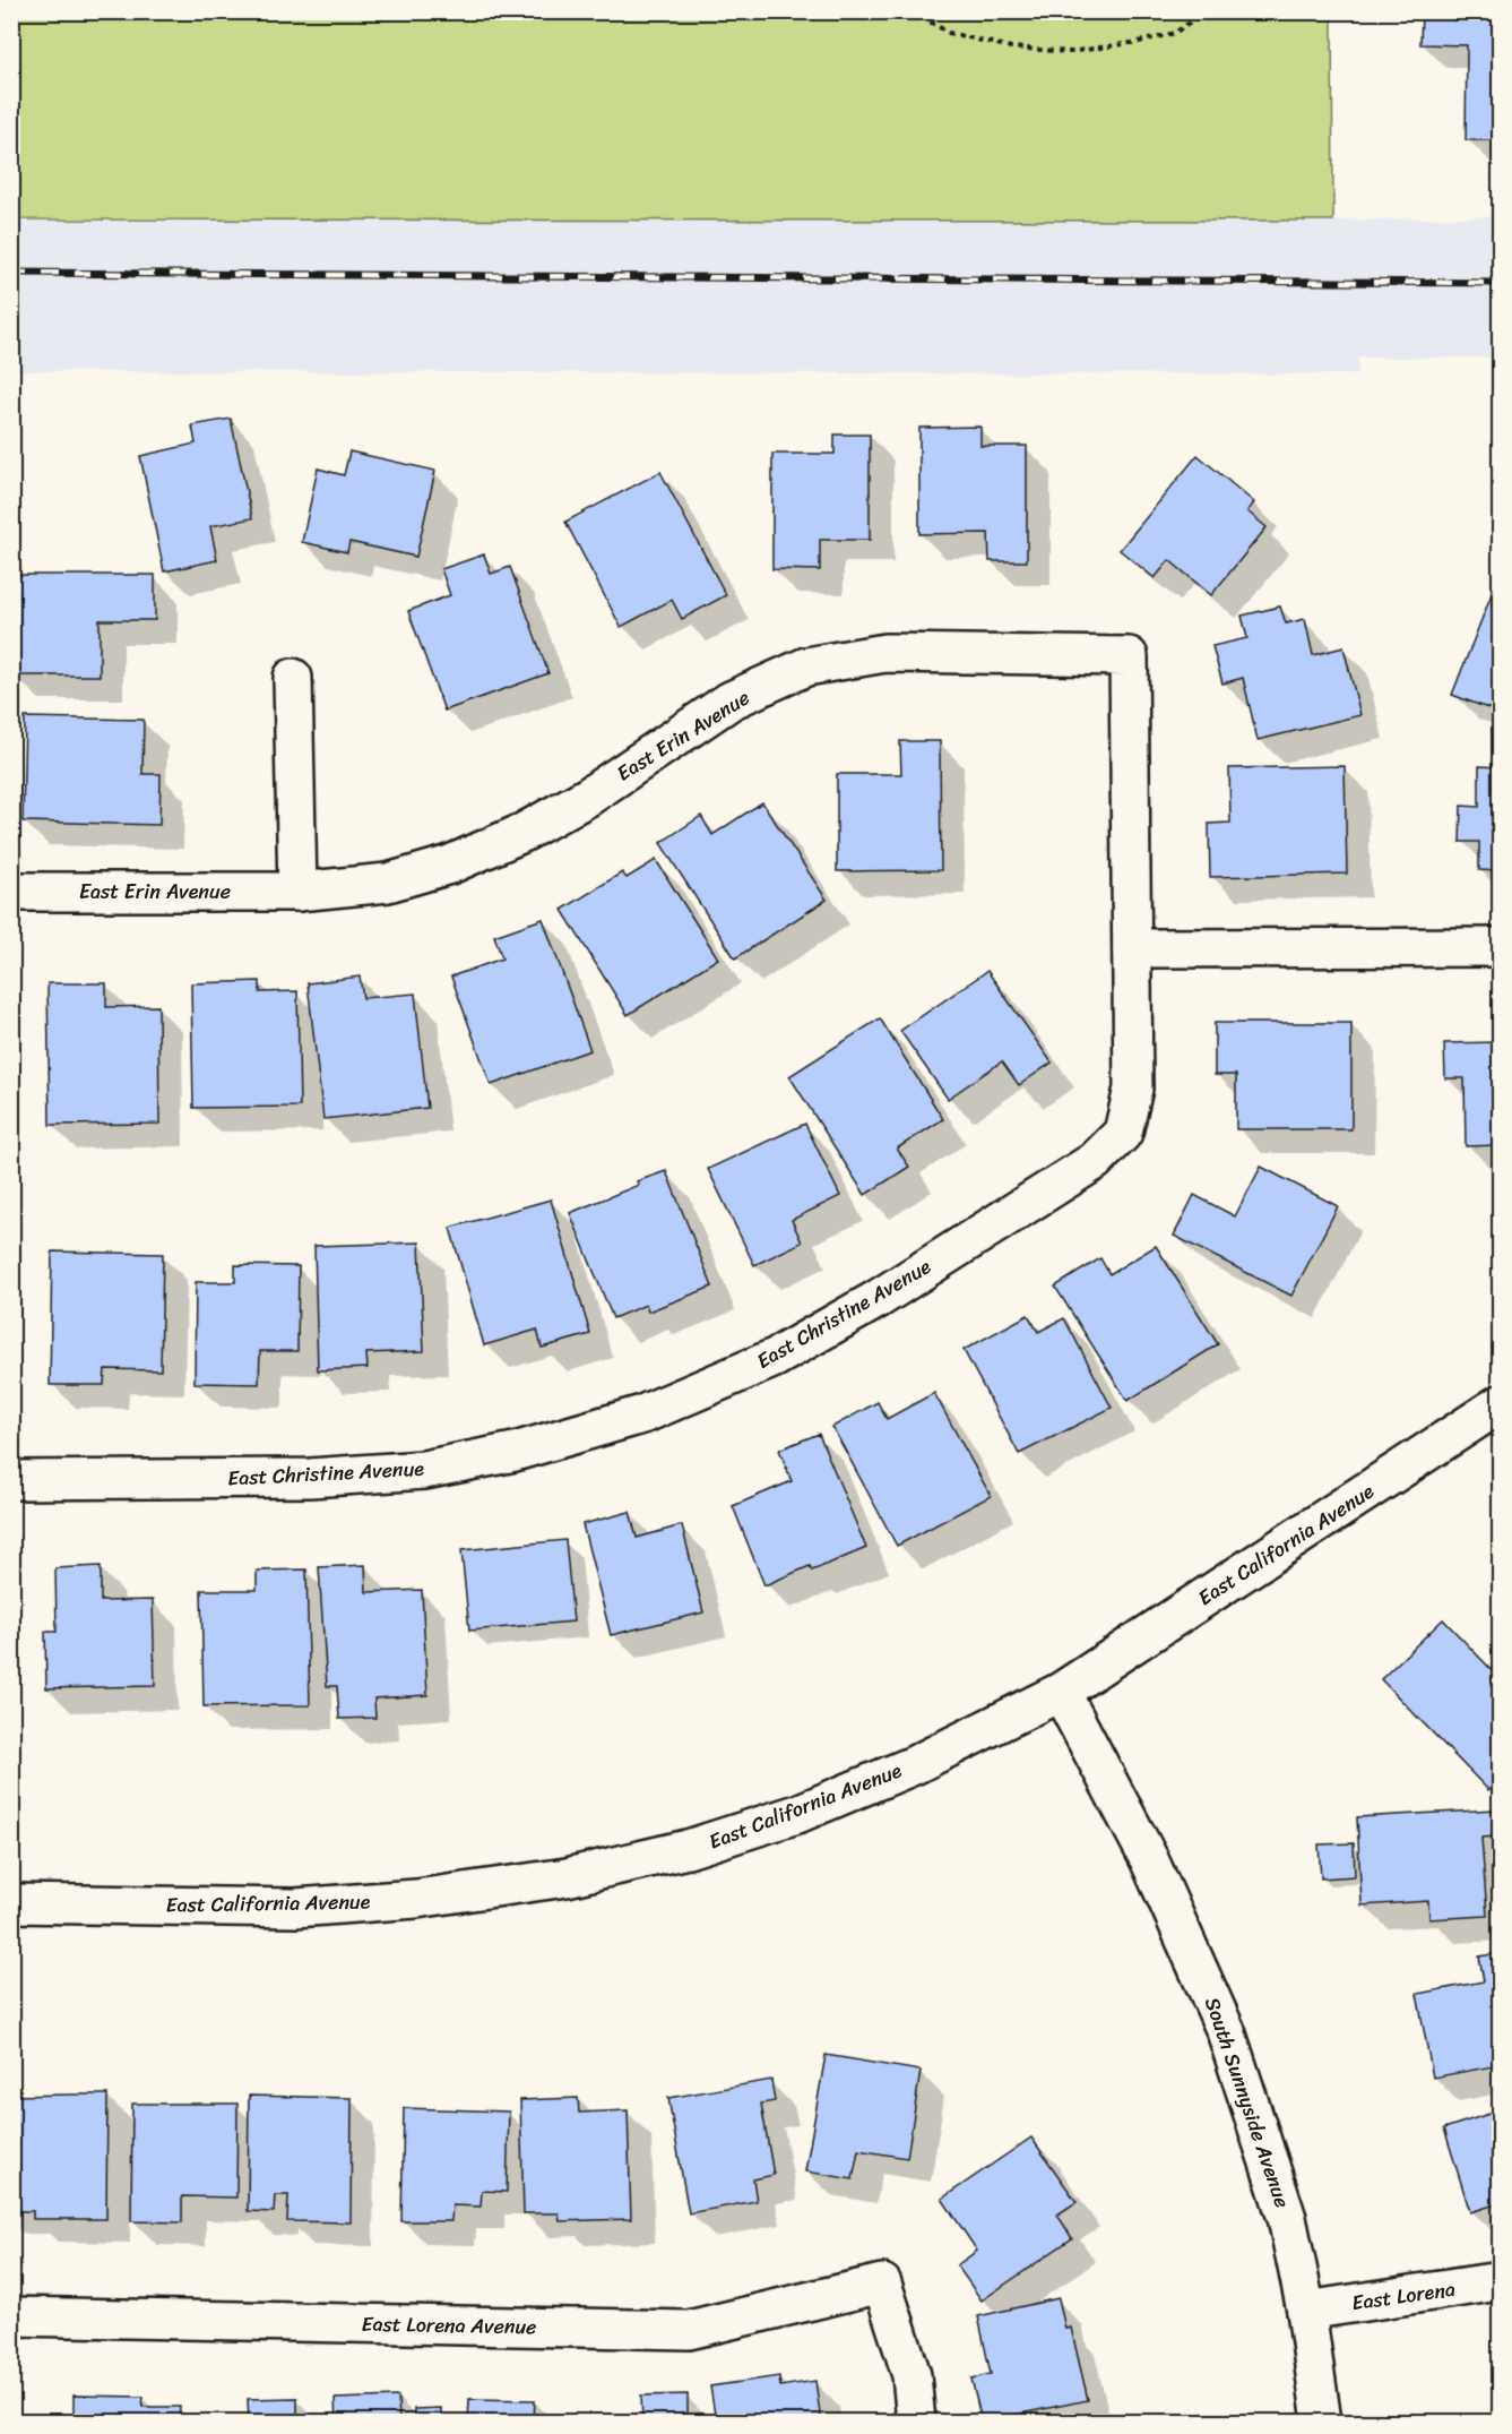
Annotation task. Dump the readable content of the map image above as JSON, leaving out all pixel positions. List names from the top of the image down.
{
  "streets": {
    "street": [
      "East Erin Avenue",
      "East Christine Avenue",
      "East California Avenue",
      "South Sunnyside Avenue",
      "East Lorena",
      "East Lorena Avenue"
    ]
  },
  "crossings": [
    ["East Erin Avenue", "East Christine Avenue"],
    ["East California Avenue", "South Sunnyside Avenue"],
    ["South Sunnyside Avenue", "East Lorena"]
  ]
}
